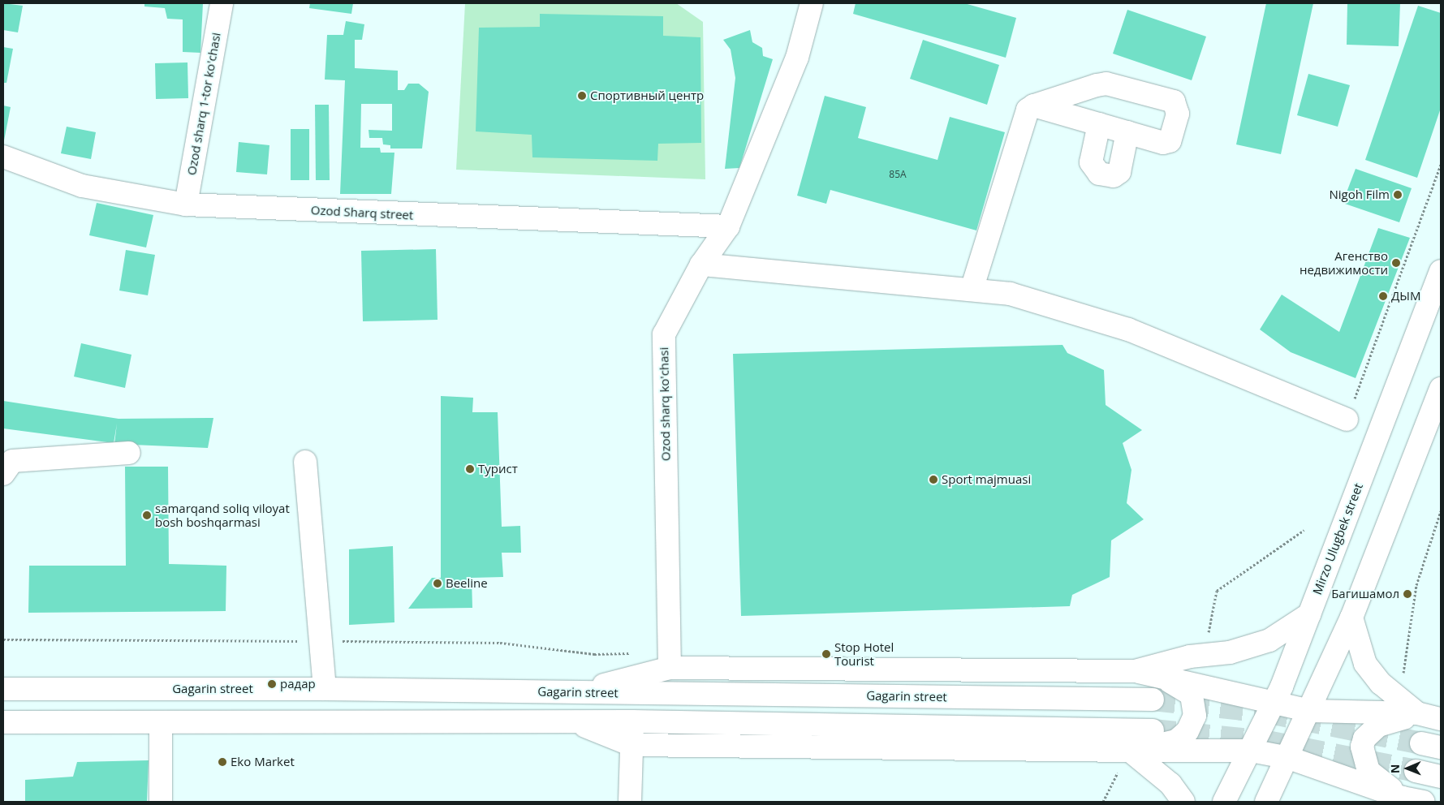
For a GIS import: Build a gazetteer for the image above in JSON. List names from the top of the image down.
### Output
{
  "streets": {
    "main road": [
      "Ozod sharq 1-tor ko'chasi",
      "Ozod Sharq street",
      "Ozod sharq ko'chasi",
      "Mirzo Ulugbek street",
      "Gagarin street"
    ]
  },
  "crossings": [
    ["Ozod sharq 1-tor ko'chasi", "Ozod Sharq street"],
    ["Ozod Sharq street", "Ozod sharq ko'chasi"]
  ],
  "places": [
    "Спортивный центр",
    "Nigoh Film",
    "Агенство недвижимости",
    "ДЫМ",
    "Турист",
    "Sport majmuasi",
    "samarqand soliq viloyat bosh boshqarmasi",
    "Beeline",
    "Багишамол",
    "Stop Hotel Tourist",
    "радар",
    "Eko Market"
  ],
  "house_numbers": ["85A"],
  "north": "left"
}
